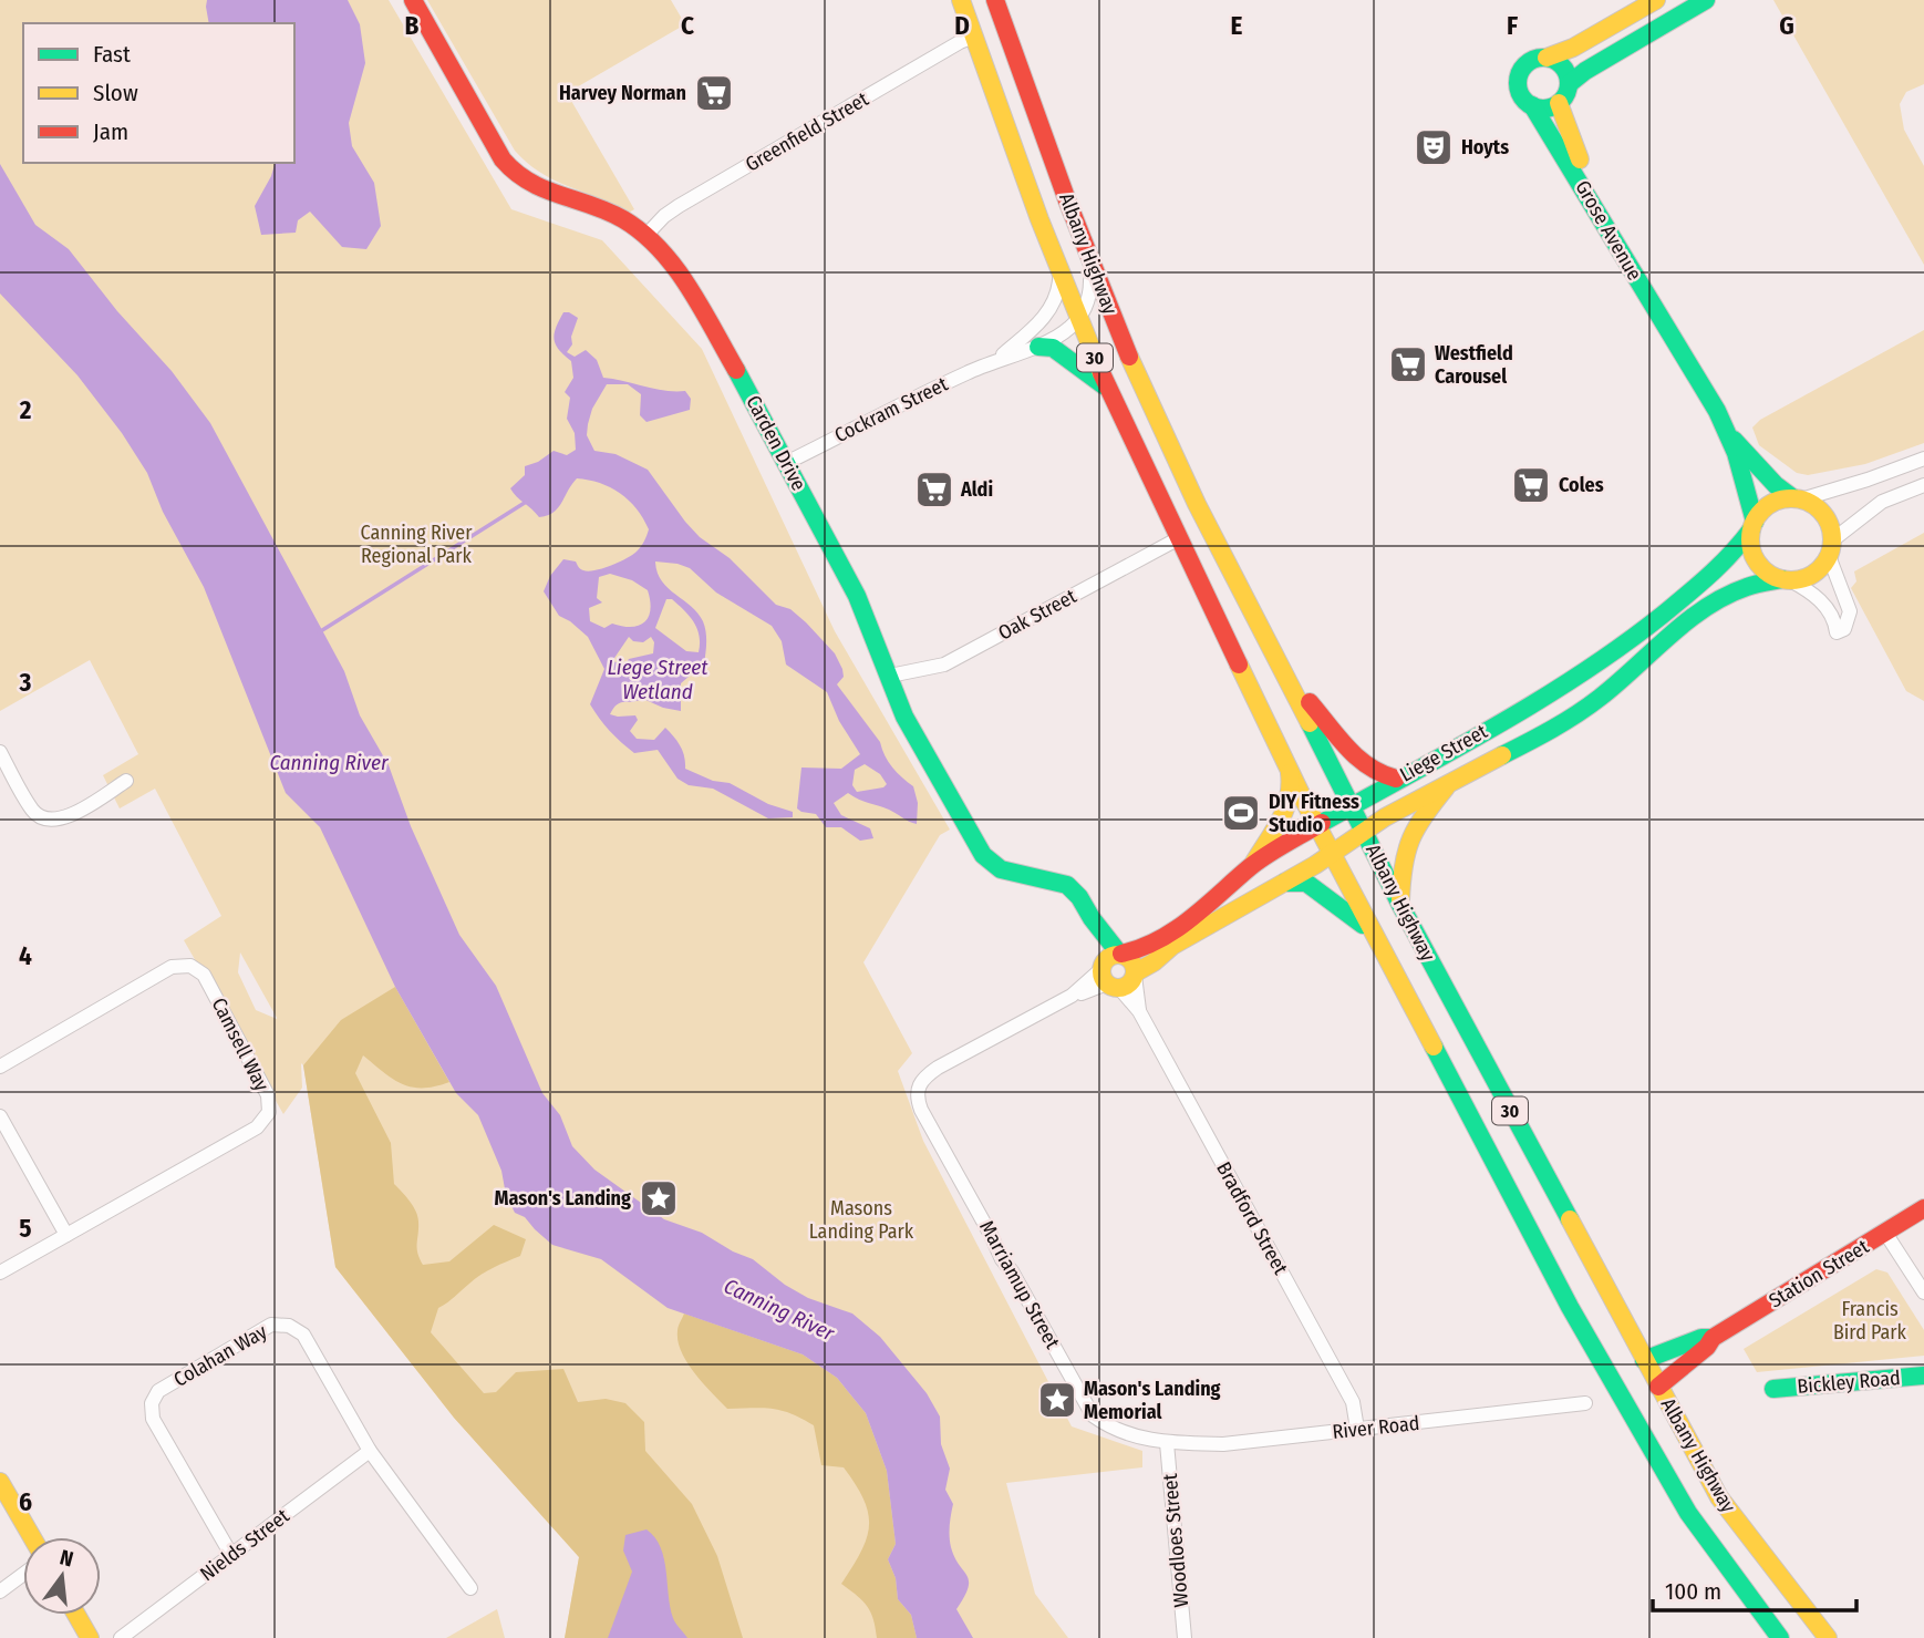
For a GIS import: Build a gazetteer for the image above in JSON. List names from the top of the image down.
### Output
{
  "streets": {
    "main road": [
      "Grose Avenue",
      "Albany Highway",
      "30",
      "Carden Drive",
      "Liege Street",
      "Station Street",
      "Bickley Road"
    ],
    "street": [
      "Greenfield Street",
      "Cockram Street",
      "Oak Street",
      "Camsell Way",
      "Bradford Street",
      "Marriamup Street",
      "Colahan Way",
      "River Road",
      "Woodloes Street",
      "Nields Street"
    ]
  },
  "crossings": [
    ["Greenfield Street", "Albany Highway"],
    ["Greenfield Street", "Carden Drive"],
    ["Grose Avenue", "Liege Street"],
    ["Albany Highway", "Cockram Street"],
    ["Albany Highway", "Oak Street"],
    ["Albany Highway", "Liege Street"],
    ["Albany Highway", "Station Street"],
    ["Cockram Street", "Carden Drive"],
    ["Carden Drive", "Oak Street"],
    ["Carden Drive", "Liege Street"],
    ["Carden Drive", "Bradford Street"],
    ["Liege Street", "Bradford Street"],
    ["Liege Street", "Marriamup Street"],
    ["Bradford Street", "River Road"],
    ["Marriamup Street", "River Road"],
    ["Marriamup Street", "Woodloes Street"],
    ["Colahan Way", "Nields Street"],
    ["River Road", "Woodloes Street"]
  ],
  "water": ["Liege Street Wetland", "Canning River"],
  "parks": ["Canning River Regional Park", "Masons Landing Park", "Francis Bird Park"],
  "places": {
    "supermarket": [
      "Harvey Norman",
      "Westfield Carousel",
      "Coles",
      "Aldi"
    ],
    "theatre": ["Hoyts"],
    "sports": ["DIY Fitness Studio"],
    "place": ["Mason's Landing", "Mason's Landing Memorial"]
  },
  "legend": ["Fast", "Slow", "Jam"],
  "scale_bar": "100 m",
  "north": "top",
  "grid": {
    "columns": [
      "B",
      "C",
      "D",
      "E",
      "F",
      "G"
    ],
    "rows": [
      "2",
      "3",
      "4",
      "5",
      "6"
    ]
  }
}
